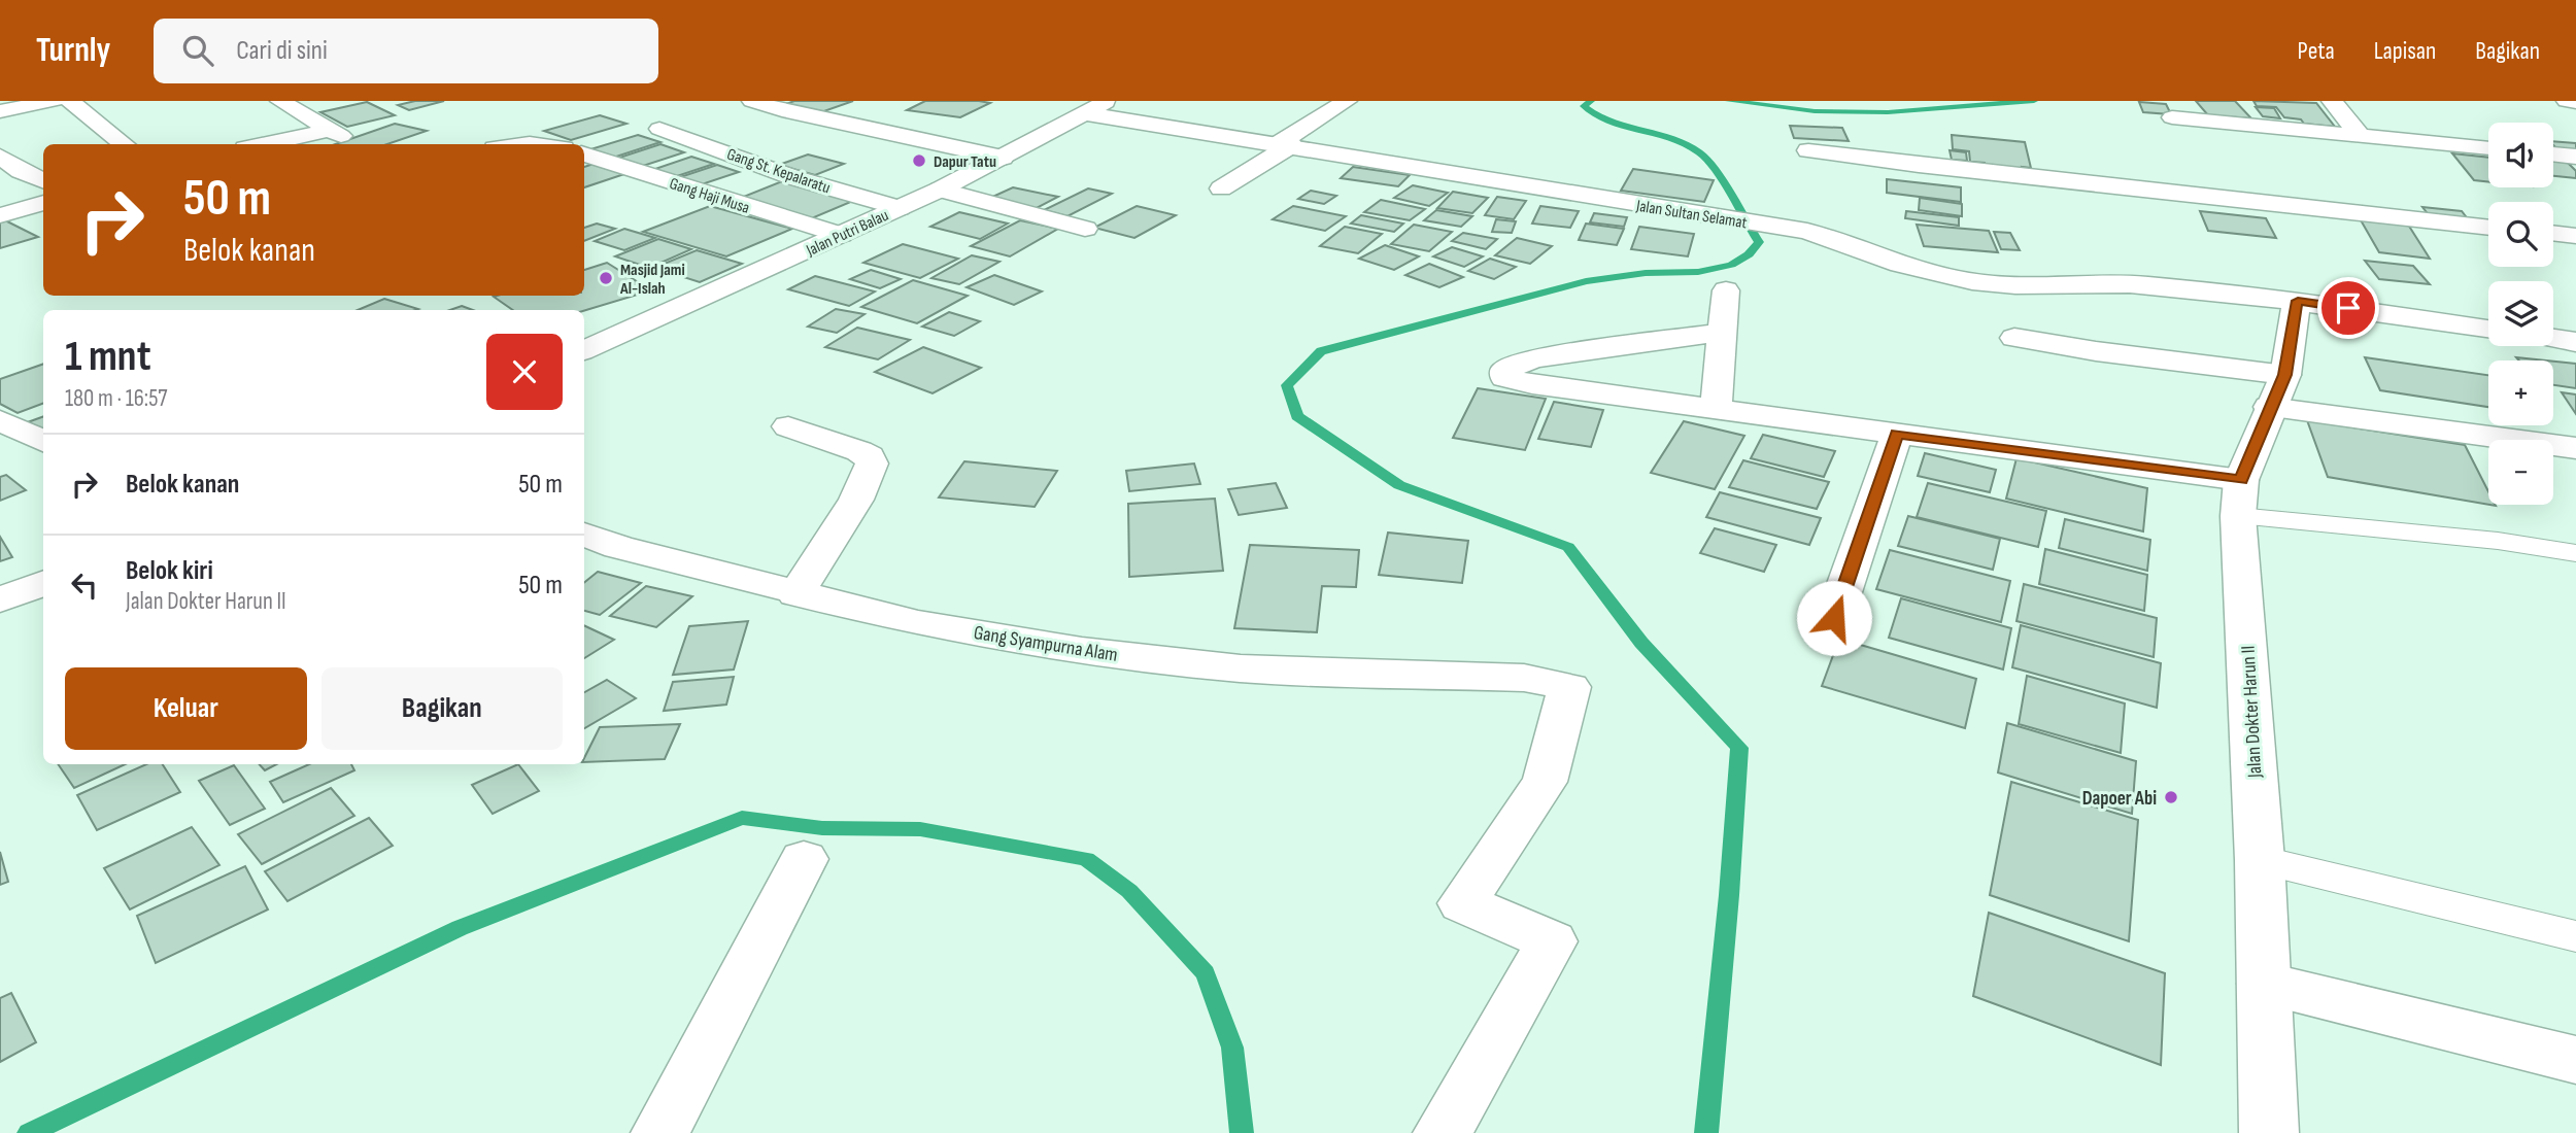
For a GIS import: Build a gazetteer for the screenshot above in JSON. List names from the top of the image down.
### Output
{
  "streets": {
    "street": [
      "Gang St. Kepalaratu",
      "Gang Haji Musa",
      "Jalan Sultan Selamat",
      "Jalan Putri Balau",
      "Gang Syampurna Alam",
      "Jalan Dokter Harun II"
    ]
  },
  "crossings": [
    ["Gang St. Kepalaratu", "Jalan Putri Balau"],
    ["Gang Haji Musa", "Jalan Putri Balau"],
    ["Jalan Sultan Selamat", "Jalan Putri Balau"],
    ["Jalan Sultan Selamat", "Jalan Dokter Harun II"]
  ],
  "places": ["Dapur Tatu", "Masjid Jami Al-Islah", "Dapoer Abi"],
  "page": {
    "header": "Turnly",
    "search": "Cari di sini",
    "nav": ["Peta", "Lapisan", "Bagikan"],
    "map_buttons": ["+", "−"],
    "turn": ["50 m", "Belok kanan"],
    "heading": ["1 mnt", "180 m · 16:57"],
    "list": [
      {
        "name": "Belok kanan",
        "value": "50 m"
      },
      {
        "name": "Belok kiri",
        "note": "Jalan Dokter Harun II",
        "value": "50 m"
      }
    ],
    "buttons": ["Keluar", "Bagikan"]
  }
}
